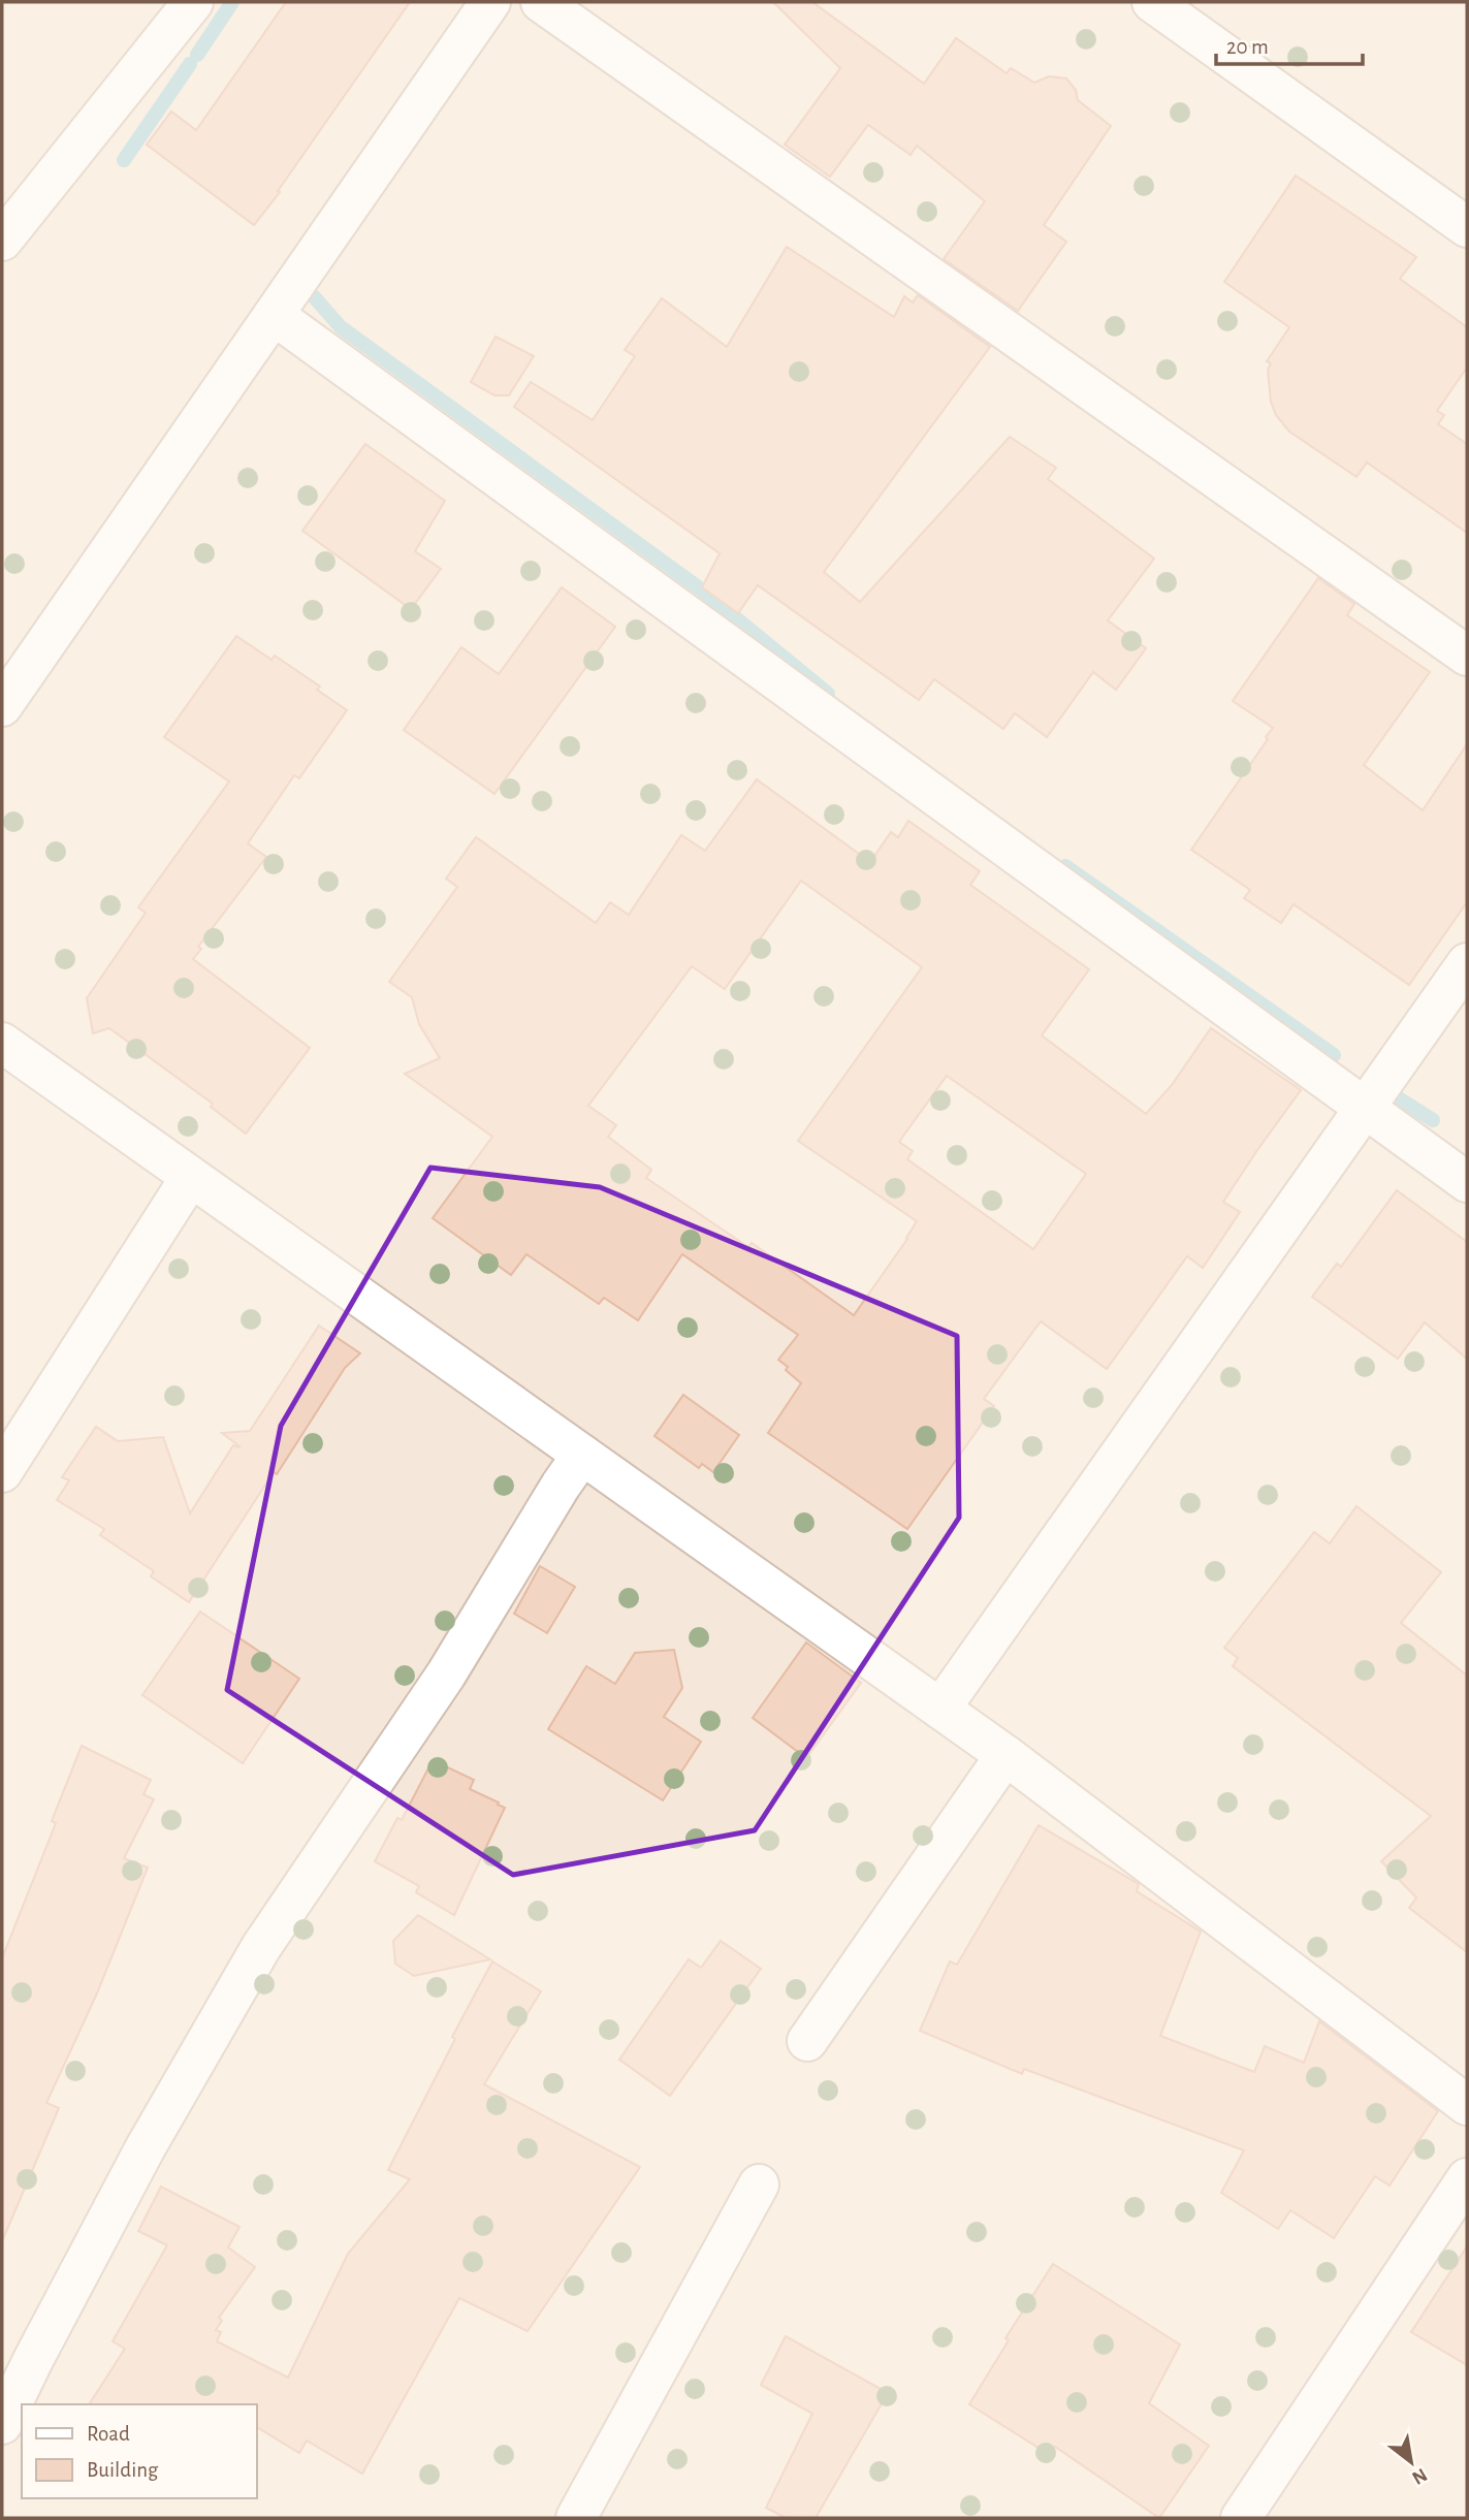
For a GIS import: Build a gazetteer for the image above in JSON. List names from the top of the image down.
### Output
{
  "legend": ["Road", "Building"],
  "scale_bar": "20 m",
  "north": "bottom right"
}
